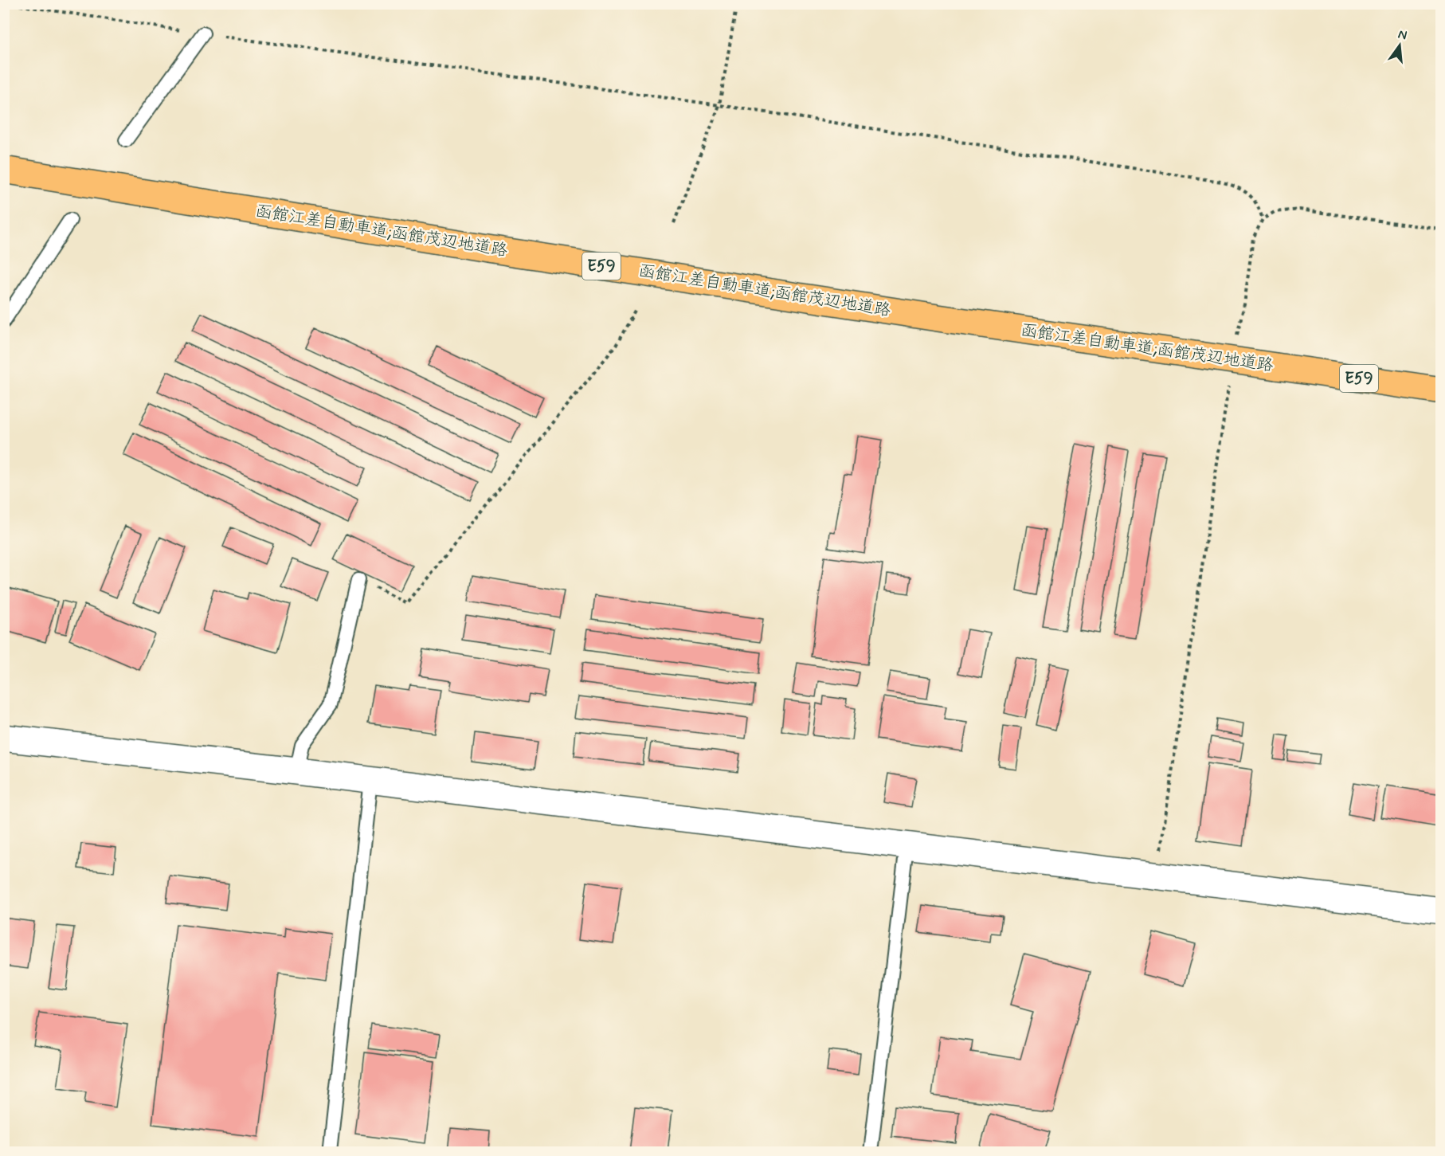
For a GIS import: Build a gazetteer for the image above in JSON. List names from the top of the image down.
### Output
{
  "streets": {
    "highway": ["函館江差自動車道;函館茂辺地道路", "E59"]
  },
  "north": "top"
}
